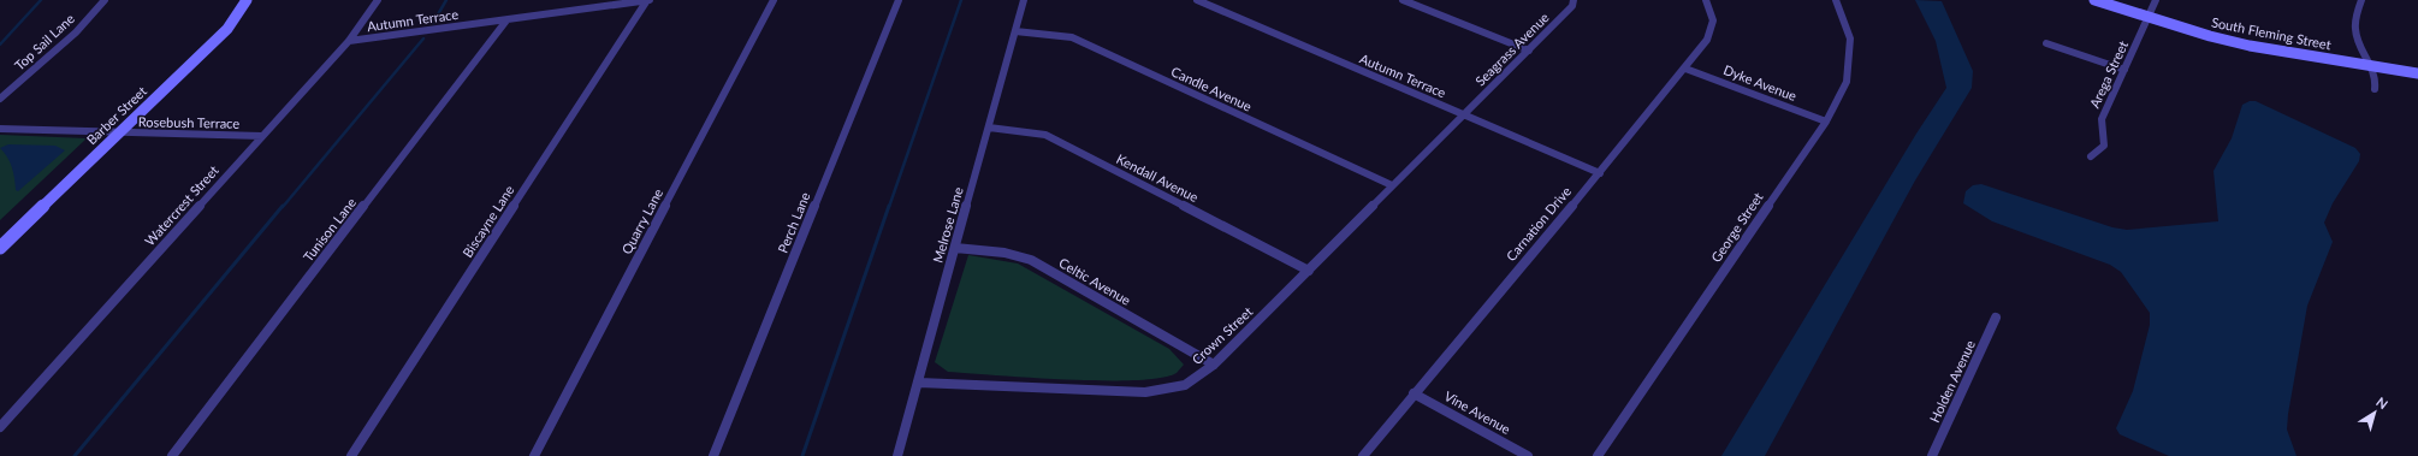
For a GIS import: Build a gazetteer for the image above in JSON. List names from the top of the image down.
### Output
{
  "streets": {
    "street": [
      "Autumn Terrace",
      "South Fleming Street",
      "Top Sail Lane",
      "Seagrass Avenue",
      "Arega Street",
      "Dyke Avenue",
      "Candle Avenue",
      "Barber Street",
      "Rosebush Terrace",
      "Kendall Avenue",
      "Watercrest Street",
      "Biscayne Lane",
      "Quarry Lane",
      "Perch Lane",
      "Carnation Drive",
      "Melrose Lane",
      "George Street",
      "Tunison Lane",
      "Celtic Avenue",
      "Crown Street",
      "Holden Avenue",
      "Vine Avenue"
    ]
  },
  "crossings": [
    ["Autumn Terrace", "Seagrass Avenue"],
    ["Autumn Terrace", "Watercrest Street"],
    ["Autumn Terrace", "Biscayne Lane"],
    ["Autumn Terrace", "Carnation Drive"],
    ["Autumn Terrace", "Tunison Lane"],
    ["Autumn Terrace", "Crown Street"],
    ["South Fleming Street", "Arega Street"],
    ["Seagrass Avenue", "Crown Street"],
    ["Dyke Avenue", "Carnation Drive"],
    ["Dyke Avenue", "George Street"],
    ["Candle Avenue", "Melrose Lane"],
    ["Candle Avenue", "Crown Street"],
    ["Barber Street", "Rosebush Terrace"],
    ["Rosebush Terrace", "Watercrest Street"],
    ["Kendall Avenue", "Melrose Lane"],
    ["Kendall Avenue", "Crown Street"],
    ["Carnation Drive", "Vine Avenue"],
    ["Melrose Lane", "Celtic Avenue"],
    ["Melrose Lane", "Crown Street"],
    ["Celtic Avenue", "Crown Street"]
  ],
  "north": "top right"
}
